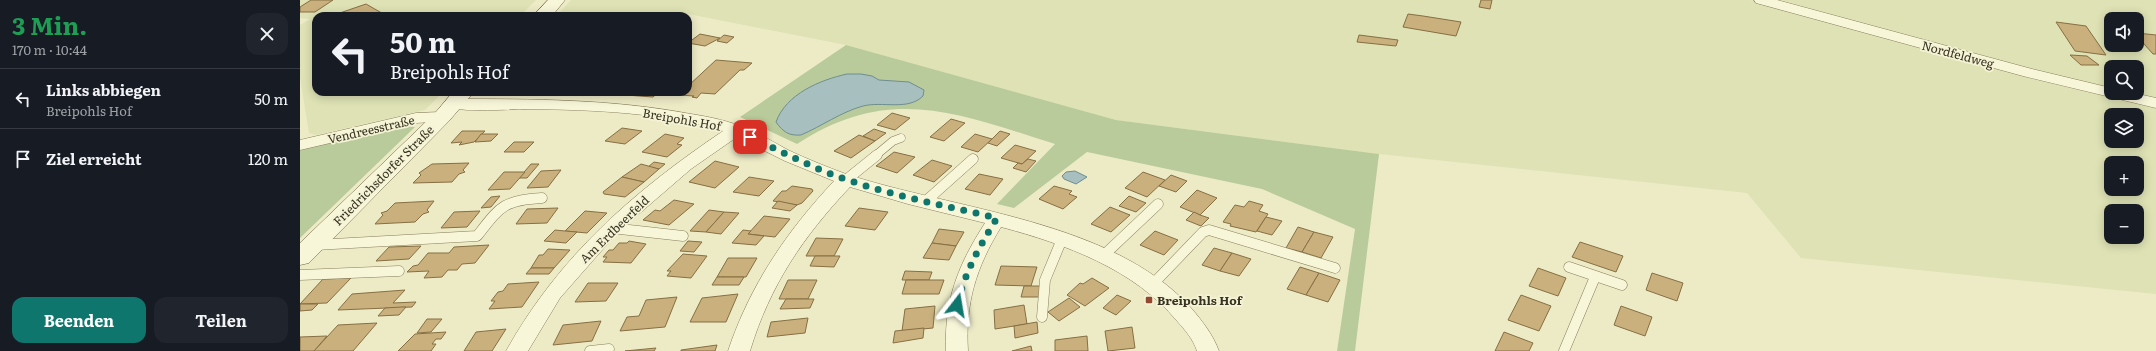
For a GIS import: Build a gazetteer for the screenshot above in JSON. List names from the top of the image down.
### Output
{
  "streets": {
    "main road": ["Friedrichsdorfer Straße"],
    "street": [
      "Nordfeldweg",
      "Breipohls Hof",
      "Vendreesstraße",
      "Am Erdbeerfeld"
    ]
  },
  "crossings": [
    ["Breipohls Hof", "Vendreesstraße"],
    ["Breipohls Hof", "Friedrichsdorfer Straße"],
    ["Breipohls Hof", "Am Erdbeerfeld"],
    ["Vendreesstraße", "Friedrichsdorfer Straße"]
  ],
  "places": {
    "transit": ["Breipohls Hof"]
  },
  "page": {
    "heading": ["3 Min.", "170 m · 10:44"],
    "map_buttons": ["+", "−"],
    "turn": ["50 m", "Breipohls Hof"],
    "list": [
      {
        "name": "Links abbiegen",
        "note": "Breipohls Hof",
        "value": "50 m"
      },
      {
        "name": "Ziel erreicht",
        "value": "120 m"
      }
    ],
    "buttons": ["Beenden", "Teilen"]
  }
}
